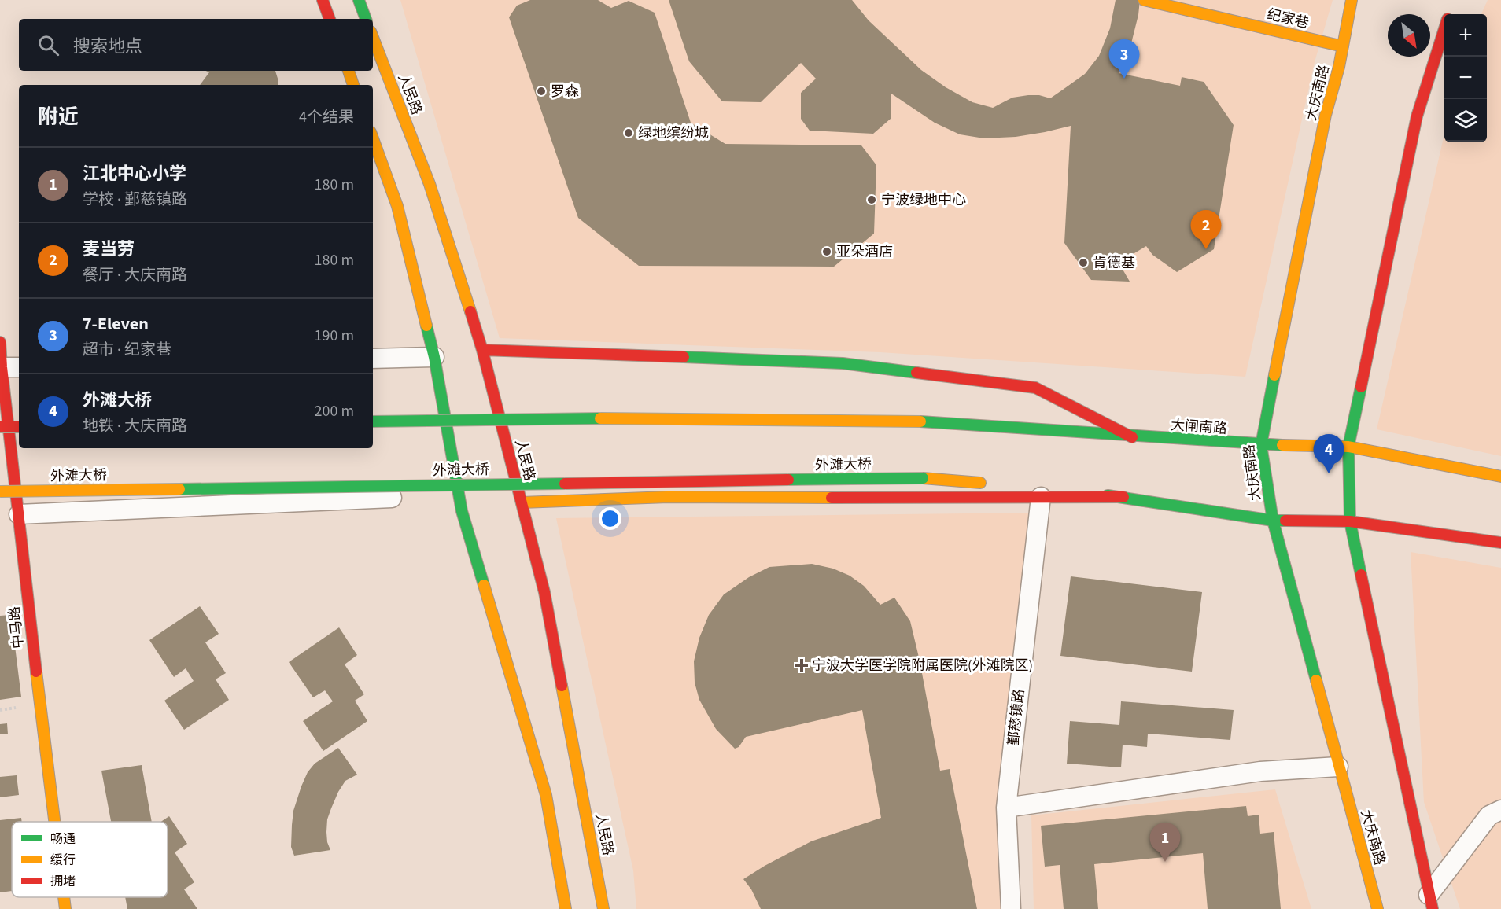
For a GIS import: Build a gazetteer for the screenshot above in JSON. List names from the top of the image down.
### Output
{
  "streets": {
    "main road": [
      "纪家巷",
      "大庆南路",
      "人民路",
      "大闸南路",
      "外滩大桥",
      "中马路"
    ],
    "street": ["鄞慈镇路"]
  },
  "crossings": [
    ["纪家巷", "大庆南路"],
    ["大庆南路", "大闸南路"]
  ],
  "places": {
    "other": [
      "罗森",
      "绿地缤纷城",
      "宁波绿地中心",
      "亚朵酒店",
      "肯德基"
    ],
    "health": ["宁波大学医学院附属医院(外滩院区)"]
  },
  "legend": ["畅通", "缓行", "拥堵"],
  "north": "bottom right",
  "page": {
    "map_buttons": ["+", "−"],
    "search": "搜索地点",
    "pins": [
      "3",
      "2",
      "4",
      "1"
    ],
    "heading": ["附近", "4个结果"],
    "list": [
      {
        "mark": "1",
        "name": "江北中心小学",
        "note": "学校 · 鄞慈镇路",
        "value": "180 m"
      },
      {
        "mark": "2",
        "name": "麦当劳",
        "note": "餐厅 · 大庆南路",
        "value": "180 m"
      },
      {
        "mark": "3",
        "name": "7-Eleven",
        "note": "超市 · 纪家巷",
        "value": "190 m"
      },
      {
        "mark": "4",
        "name": "外滩大桥",
        "note": "地铁 · 大庆南路",
        "value": "200 m"
      }
    ]
  }
}
